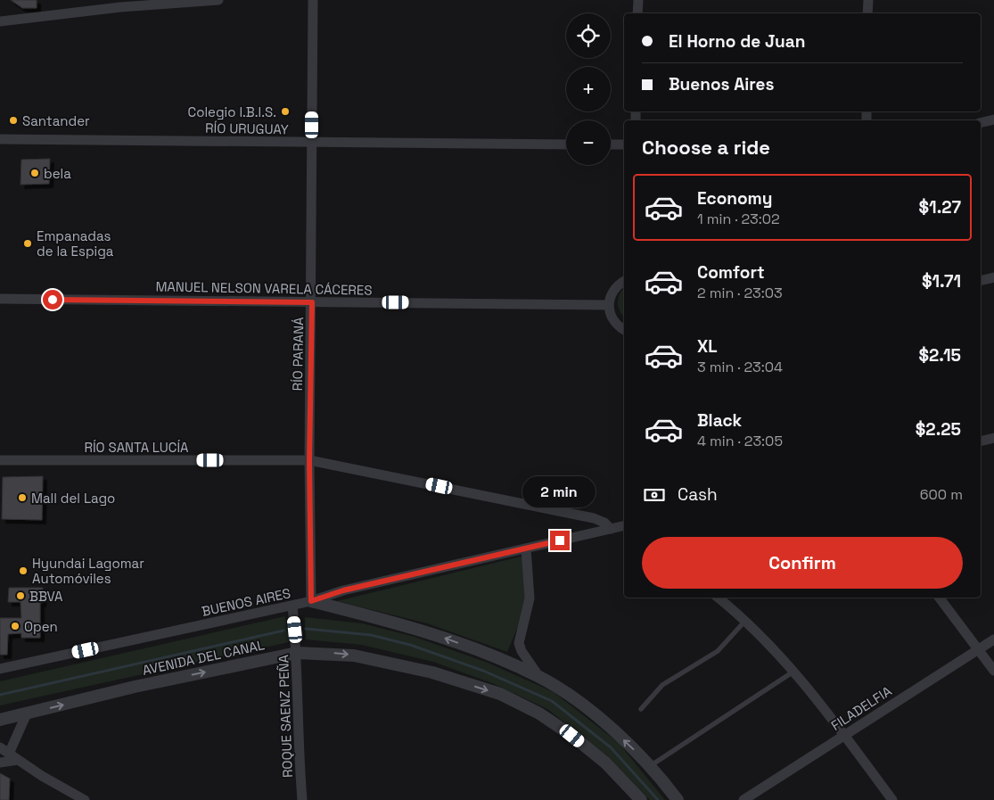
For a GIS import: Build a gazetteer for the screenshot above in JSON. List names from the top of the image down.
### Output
{
  "streets": {
    "street": [
      "RÍO URUGUAY",
      "MANUEL NELSON VARELA CÁCERES",
      "RÍO PARANÁ",
      "RÍO SANTA LUCÍA",
      "BUENOS AIRES",
      "AVENIDA DEL CANAL",
      "FILADELFIA",
      "ROQUE SAENZ PEÑA"
    ]
  },
  "crossings": [
    ["RÍO URUGUAY", "RÍO PARANÁ"],
    ["MANUEL NELSON VARELA CÁCERES", "RÍO PARANÁ"],
    ["RÍO PARANÁ", "RÍO SANTA LUCÍA"],
    ["RÍO PARANÁ", "BUENOS AIRES"],
    ["RÍO SANTA LUCÍA", "BUENOS AIRES"],
    ["BUENOS AIRES", "ROQUE SAENZ PEÑA"],
    ["AVENIDA DEL CANAL", "ROQUE SAENZ PEÑA"]
  ],
  "places": [
    "Colegio I.B.I.S.",
    "Santander",
    "bela",
    "Empanadas de la Espiga",
    "Mall del Lago",
    "Hyundai Lagomar Automóviles",
    "BBVA",
    "Open"
  ],
  "page": {
    "map_buttons": ["+", "−"],
    "banner": ["El Horno de Juan", "Buenos Aires"],
    "heading": "Choose a ride",
    "list": [
      {
        "name": "Economy",
        "note": "1 min · 23:02",
        "value": "$1.27"
      },
      {
        "name": "Comfort",
        "note": "2 min · 23:03",
        "value": "$1.71"
      },
      {
        "name": "XL",
        "note": "3 min · 23:04",
        "value": "$2.15"
      },
      {
        "name": "Black",
        "note": "4 min · 23:05",
        "value": "$2.25"
      }
    ],
    "pay": ["Cash", "600 m"],
    "bubble": "2 min",
    "buttons": "Confirm"
  }
}
